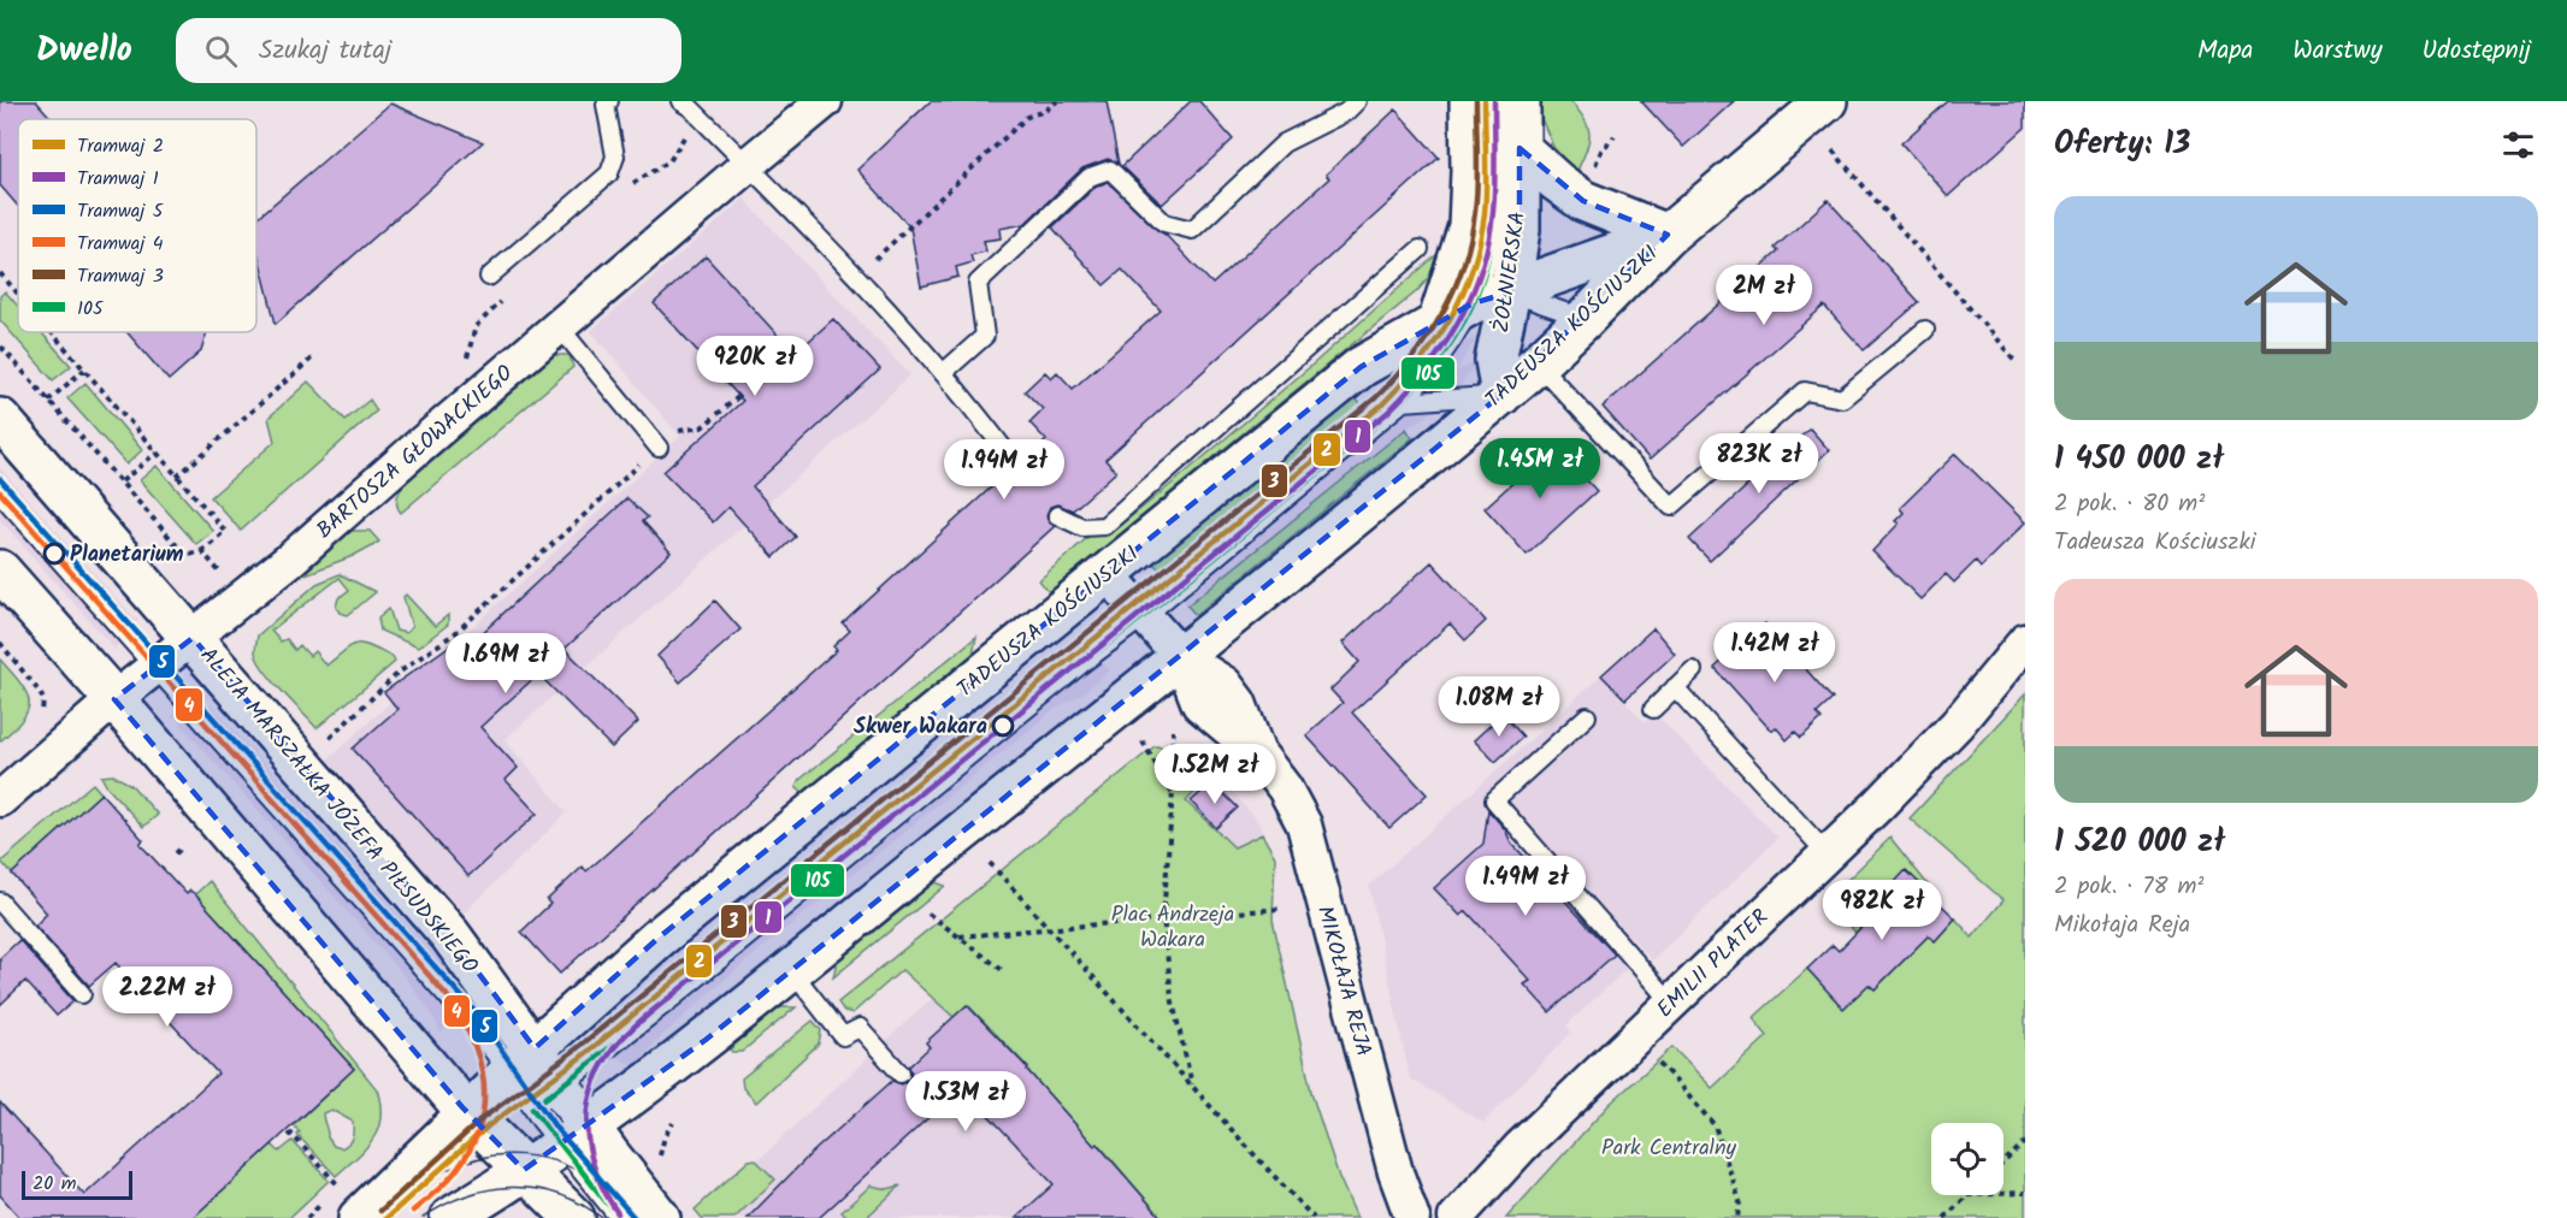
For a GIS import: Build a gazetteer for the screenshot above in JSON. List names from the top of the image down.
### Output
{
  "streets": {
    "street": [
      "ŻOŁNIERSKA",
      "TADEUSZA KOŚCIUSZKI",
      "BARTOSZA GŁOWACKIEGO",
      "ALEJA MARSZAŁKA JÓZEFA PIŁSUDSKIEGO",
      "EMILII PLATER",
      "MIKOŁAJA REJA"
    ]
  },
  "crossings": [
    ["ŻOŁNIERSKA", "TADEUSZA KOŚCIUSZKI"],
    ["TADEUSZA KOŚCIUSZKI", "ALEJA MARSZAŁKA JÓZEFA PIŁSUDSKIEGO"],
    ["TADEUSZA KOŚCIUSZKI", "MIKOŁAJA REJA"],
    ["BARTOSZA GŁOWACKIEGO", "ALEJA MARSZAŁKA JÓZEFA PIŁSUDSKIEGO"]
  ],
  "parks": ["Plac Andrzeja Wakara", "Park Centralny"],
  "places": ["Planetarium", "Skwer Wakara"],
  "lines": [
    "tram line 2",
    "tram line 1",
    "tram line 3",
    "transit line 105",
    "tram line 5",
    "tram line 4"
  ],
  "legend": [
    "Tramwaj 2",
    "Tramwaj 1",
    "Tramwaj 5",
    "Tramwaj 4",
    "Tramwaj 3",
    "105"
  ],
  "scale_bar": "20 m",
  "page": {
    "header": "Dwello",
    "search": "Szukaj tutaj",
    "nav": ["Mapa", "Warstwy", "Udostępnij"],
    "heading": "Oferty: 13",
    "list": [
      {
        "name": "1 450 000 zł",
        "note": "2 pok. · 80 m² · Tadeusza Kościuszki"
      },
      {
        "name": "1 520 000 zł",
        "note": "2 pok. · 78 m² · Mikołaja Reja"
      }
    ],
    "price": [
      "2M zł",
      "920K zł",
      "823K zł",
      "1.45M zł",
      "1.94M zł",
      "1.42M zł",
      "1.69M zł",
      "1.08M zł",
      "1.52M zł",
      "1.49M zł",
      "982K zł",
      "2.22M zł",
      "1.53M zł"
    ],
    "scale": "20 m"
  }
}
